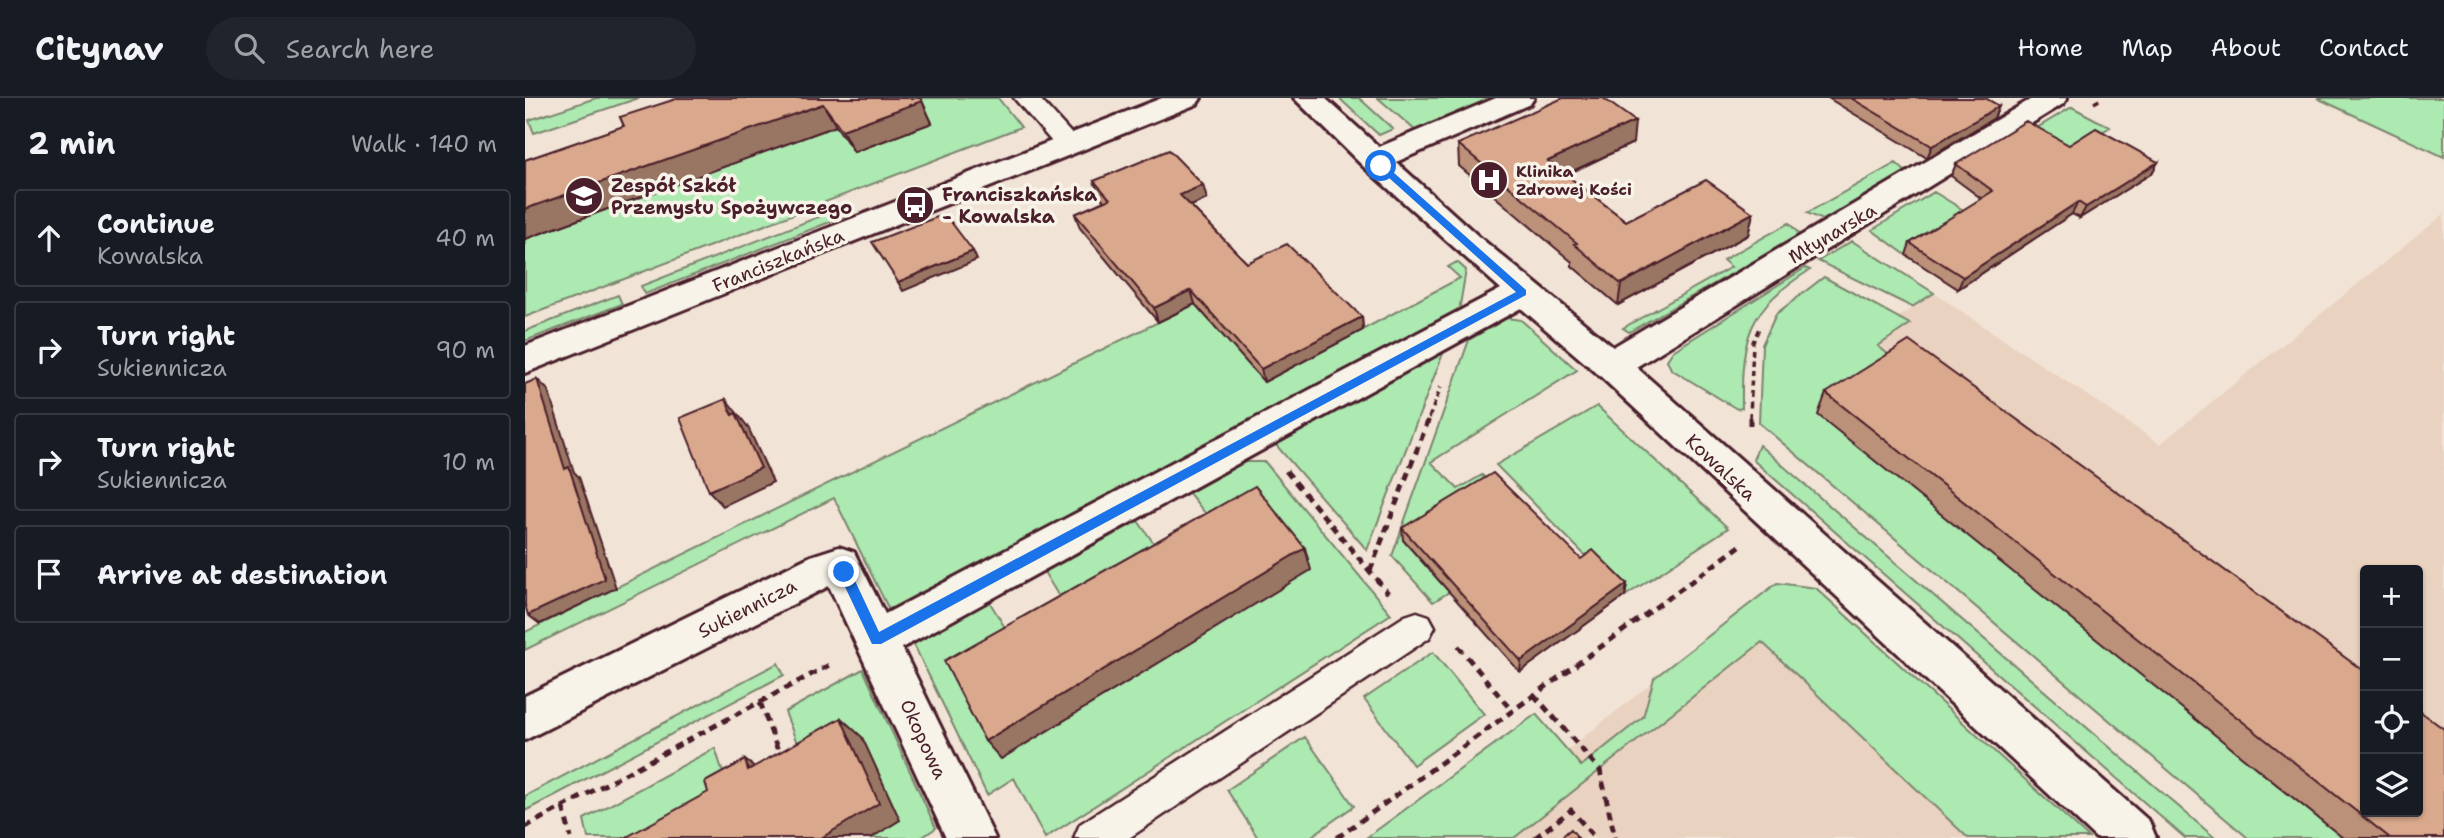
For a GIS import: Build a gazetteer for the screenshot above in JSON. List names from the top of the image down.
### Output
{
  "streets": {
    "street": [
      "Młynarska",
      "Franciszkańska",
      "Kowalska",
      "Sukiennicza",
      "Okopowa"
    ]
  },
  "crossings": [
    ["Młynarska", "Kowalska"],
    ["Sukiennicza", "Okopowa"]
  ],
  "places": {
    "hospital": ["Klinika Zdrowej Kości"],
    "school or university": ["Zespół Szkół Przemysłu Spożywczego"],
    "bus stop": ["Franciszkańska - Kowalska"]
  },
  "page": {
    "header": "Citynav",
    "search": "Search here",
    "nav": [
      "Home",
      "Map",
      "About",
      "Contact"
    ],
    "heading": ["2 min", "Walk · 140 m"],
    "list": [
      ["Continue", "Kowalska", "40 m"],
      ["Turn right", "Sukiennicza", "90 m"],
      ["Turn right", "Sukiennicza", "10 m"],
      "Arrive at destination"
    ],
    "map_buttons": ["+", "−"]
  }
}
